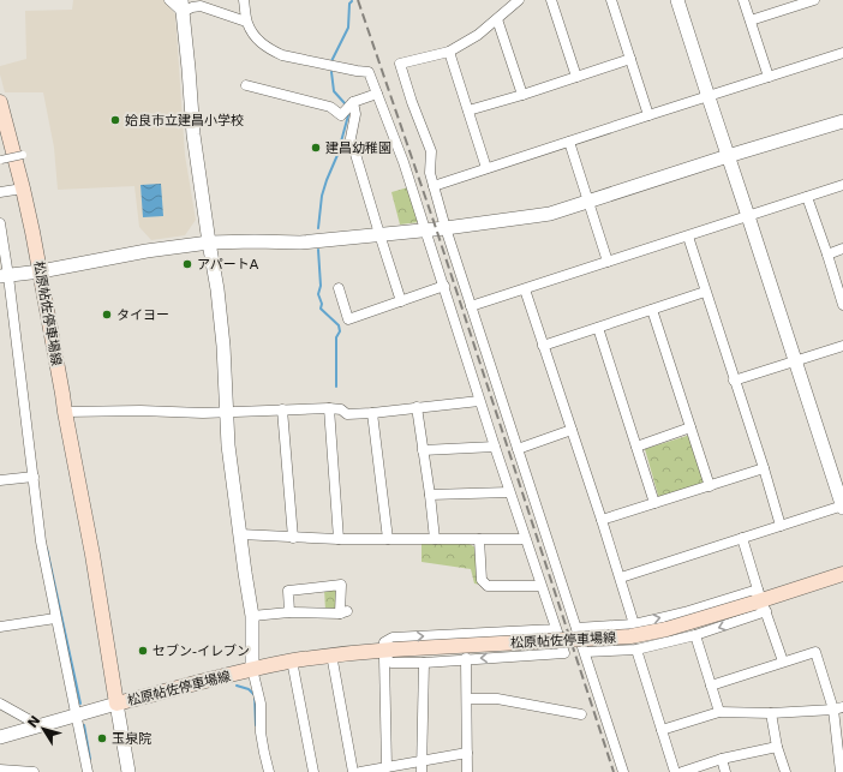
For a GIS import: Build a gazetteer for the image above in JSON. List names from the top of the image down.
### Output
{
  "streets": {
    "main road": ["松原帖佐停車場線"]
  },
  "places": [
    "姶良市立建昌小学校",
    "建昌幼稚園",
    "アパートA",
    "タイヨー",
    "セブン-イレブン",
    "玉泉院"
  ],
  "north": "top left"
}
